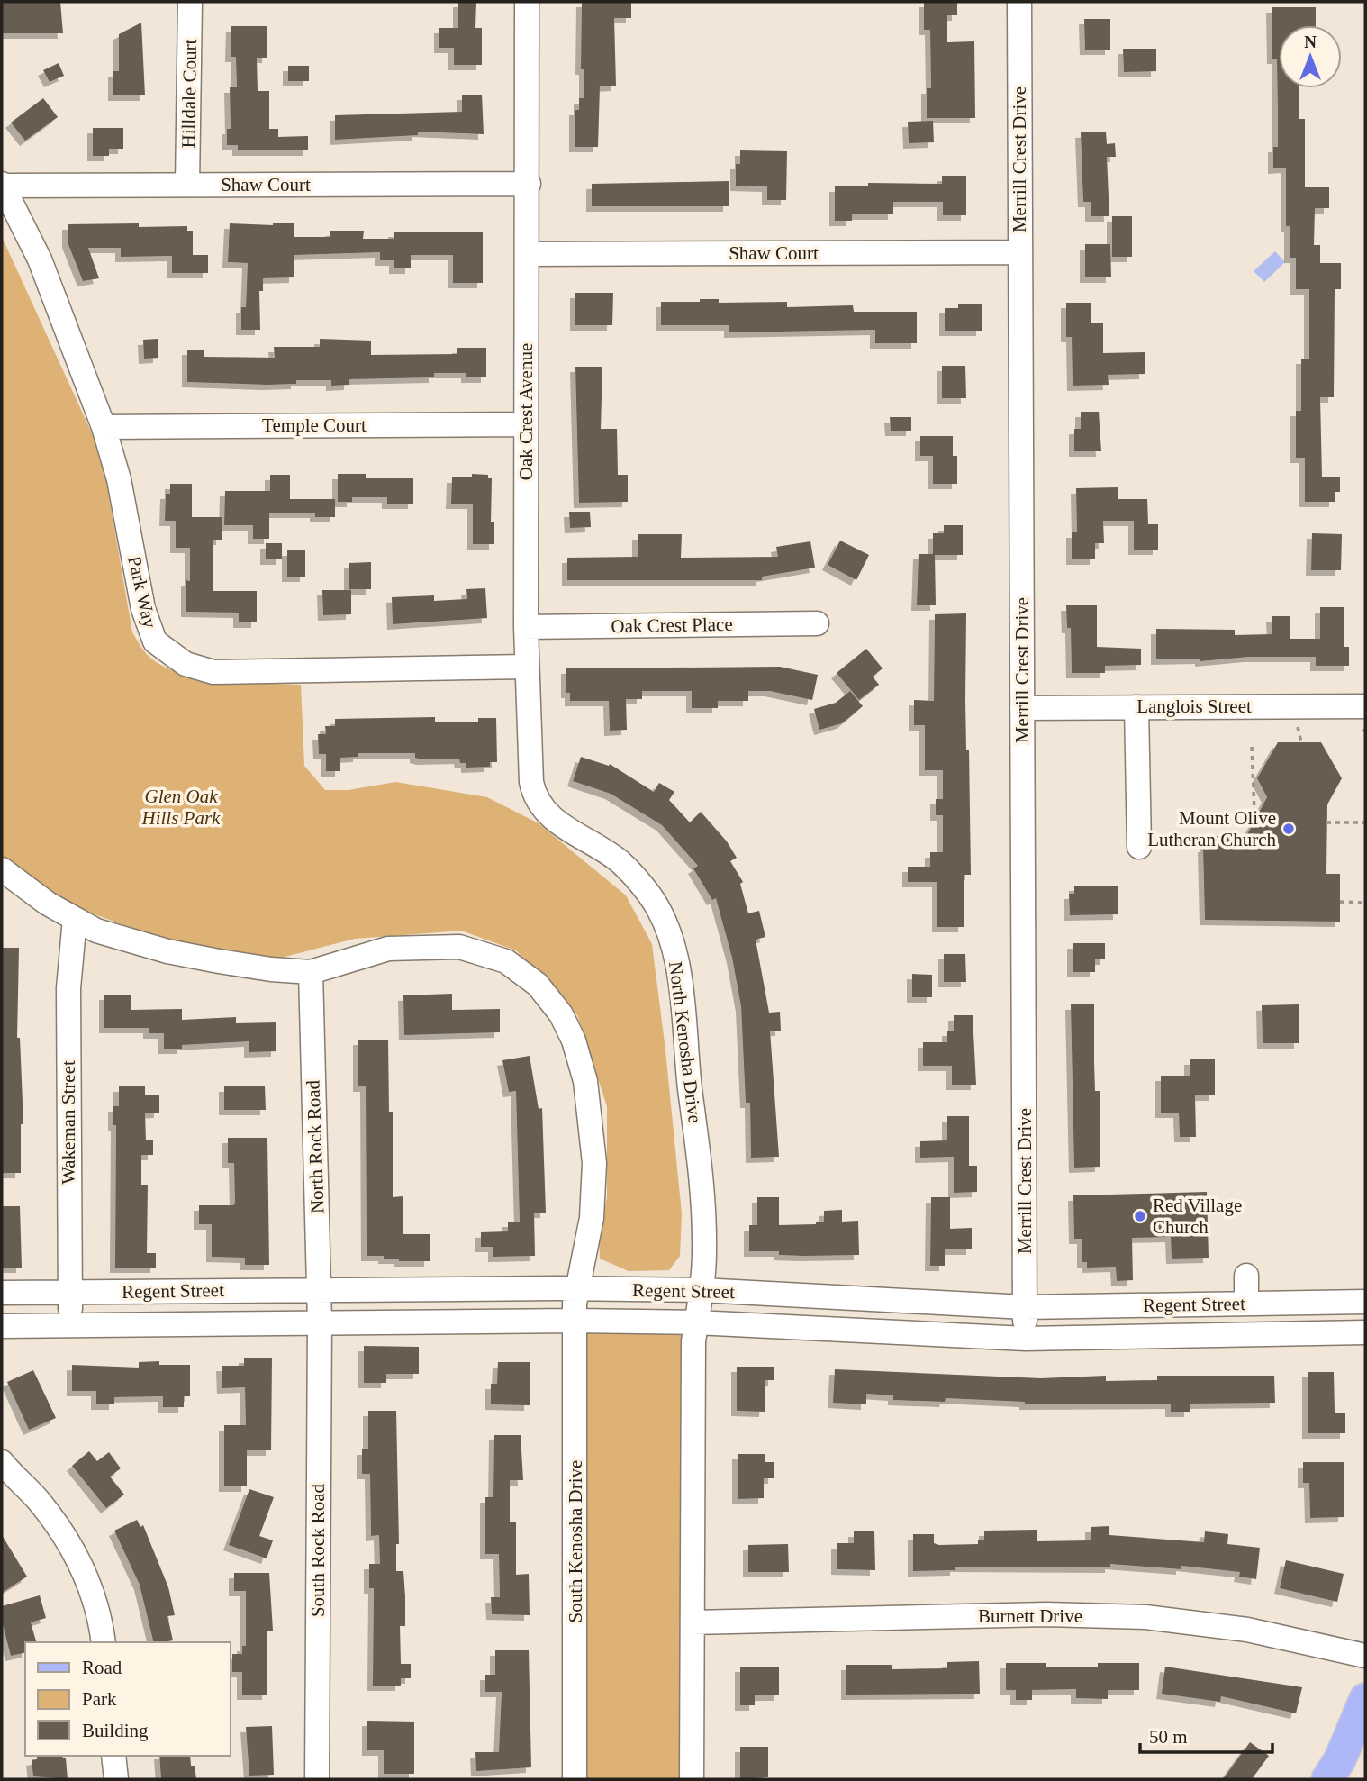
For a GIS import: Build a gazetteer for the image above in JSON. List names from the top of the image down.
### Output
{
  "streets": {
    "street": [
      "Hilldale Court",
      "Merrill Crest Drive",
      "Shaw Court",
      "Oak Crest Avenue",
      "Temple Court",
      "Park Way",
      "Oak Crest Place",
      "Langlois Street",
      "North Kenosha Drive",
      "Wakeman Street",
      "North Rock Road",
      "Regent Street",
      "South Kenosha Drive",
      "South Rock Road",
      "Burnett Drive"
    ]
  },
  "crossings": [
    ["Hilldale Court", "Shaw Court"],
    ["Merrill Crest Drive", "Shaw Court"],
    ["Merrill Crest Drive", "Langlois Street"],
    ["Merrill Crest Drive", "Regent Street"],
    ["Shaw Court", "Oak Crest Avenue"],
    ["Shaw Court", "Park Way"],
    ["Oak Crest Avenue", "Temple Court"],
    ["Oak Crest Avenue", "Park Way"],
    ["Oak Crest Avenue", "Oak Crest Place"],
    ["Oak Crest Avenue", "North Kenosha Drive"],
    ["Temple Court", "Park Way"],
    ["North Kenosha Drive", "Regent Street"],
    ["Wakeman Street", "Regent Street"],
    ["North Rock Road", "Regent Street"],
    ["North Rock Road", "South Rock Road"],
    ["Regent Street", "South Kenosha Drive"],
    ["Regent Street", "South Rock Road"]
  ],
  "parks": ["Glen Oak Hills Park"],
  "places": ["Mount Olive Lutheran Church", "Red Village Church"],
  "legend": ["Road", "Park", "Building"],
  "scale_bar": "50 m",
  "north": "top"
}
